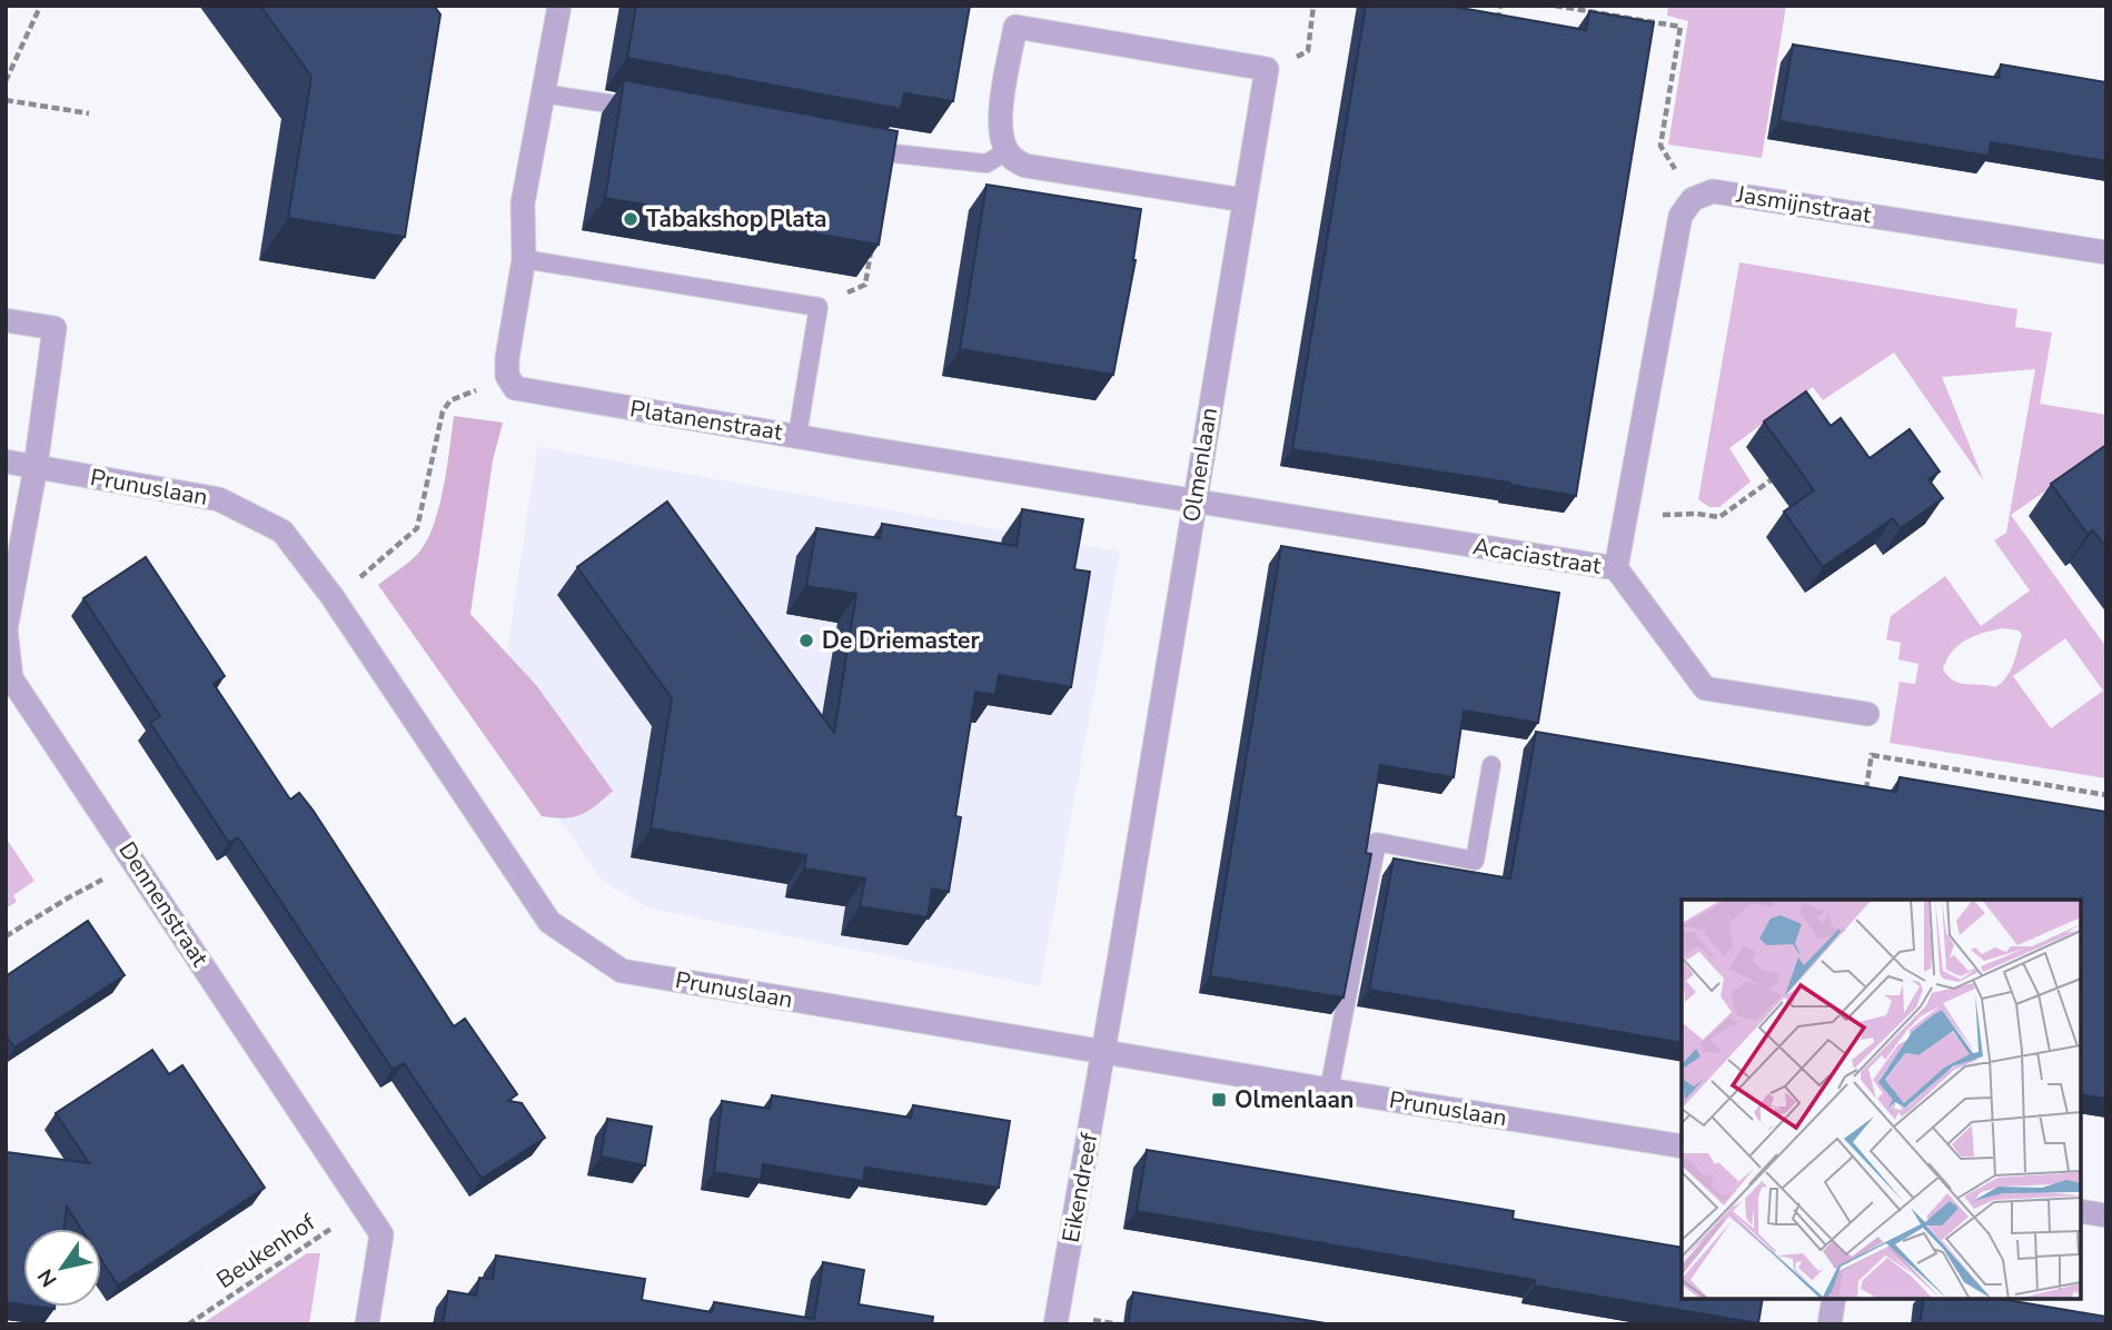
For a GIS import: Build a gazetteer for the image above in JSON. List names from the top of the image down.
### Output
{
  "streets": {
    "street": [
      "Jasmijnstraat",
      "Platanenstraat",
      "Olmenlaan",
      "Prunuslaan",
      "Acaciastraat",
      "Dennenstraat",
      "Eikendreef"
    ],
    "path": ["Beukenhof"]
  },
  "crossings": [
    ["Platanenstraat", "Olmenlaan"],
    ["Platanenstraat", "Acaciastraat"],
    ["Olmenlaan", "Prunuslaan"],
    ["Olmenlaan", "Acaciastraat"],
    ["Olmenlaan", "Eikendreef"],
    ["Prunuslaan", "Dennenstraat"],
    ["Prunuslaan", "Eikendreef"],
    ["Dennenstraat", "Beukenhof"]
  ],
  "places": {
    "other": ["Tabakshop Plata", "De Driemaster"],
    "transit": ["Olmenlaan"]
  },
  "north": "bottom left"
}
